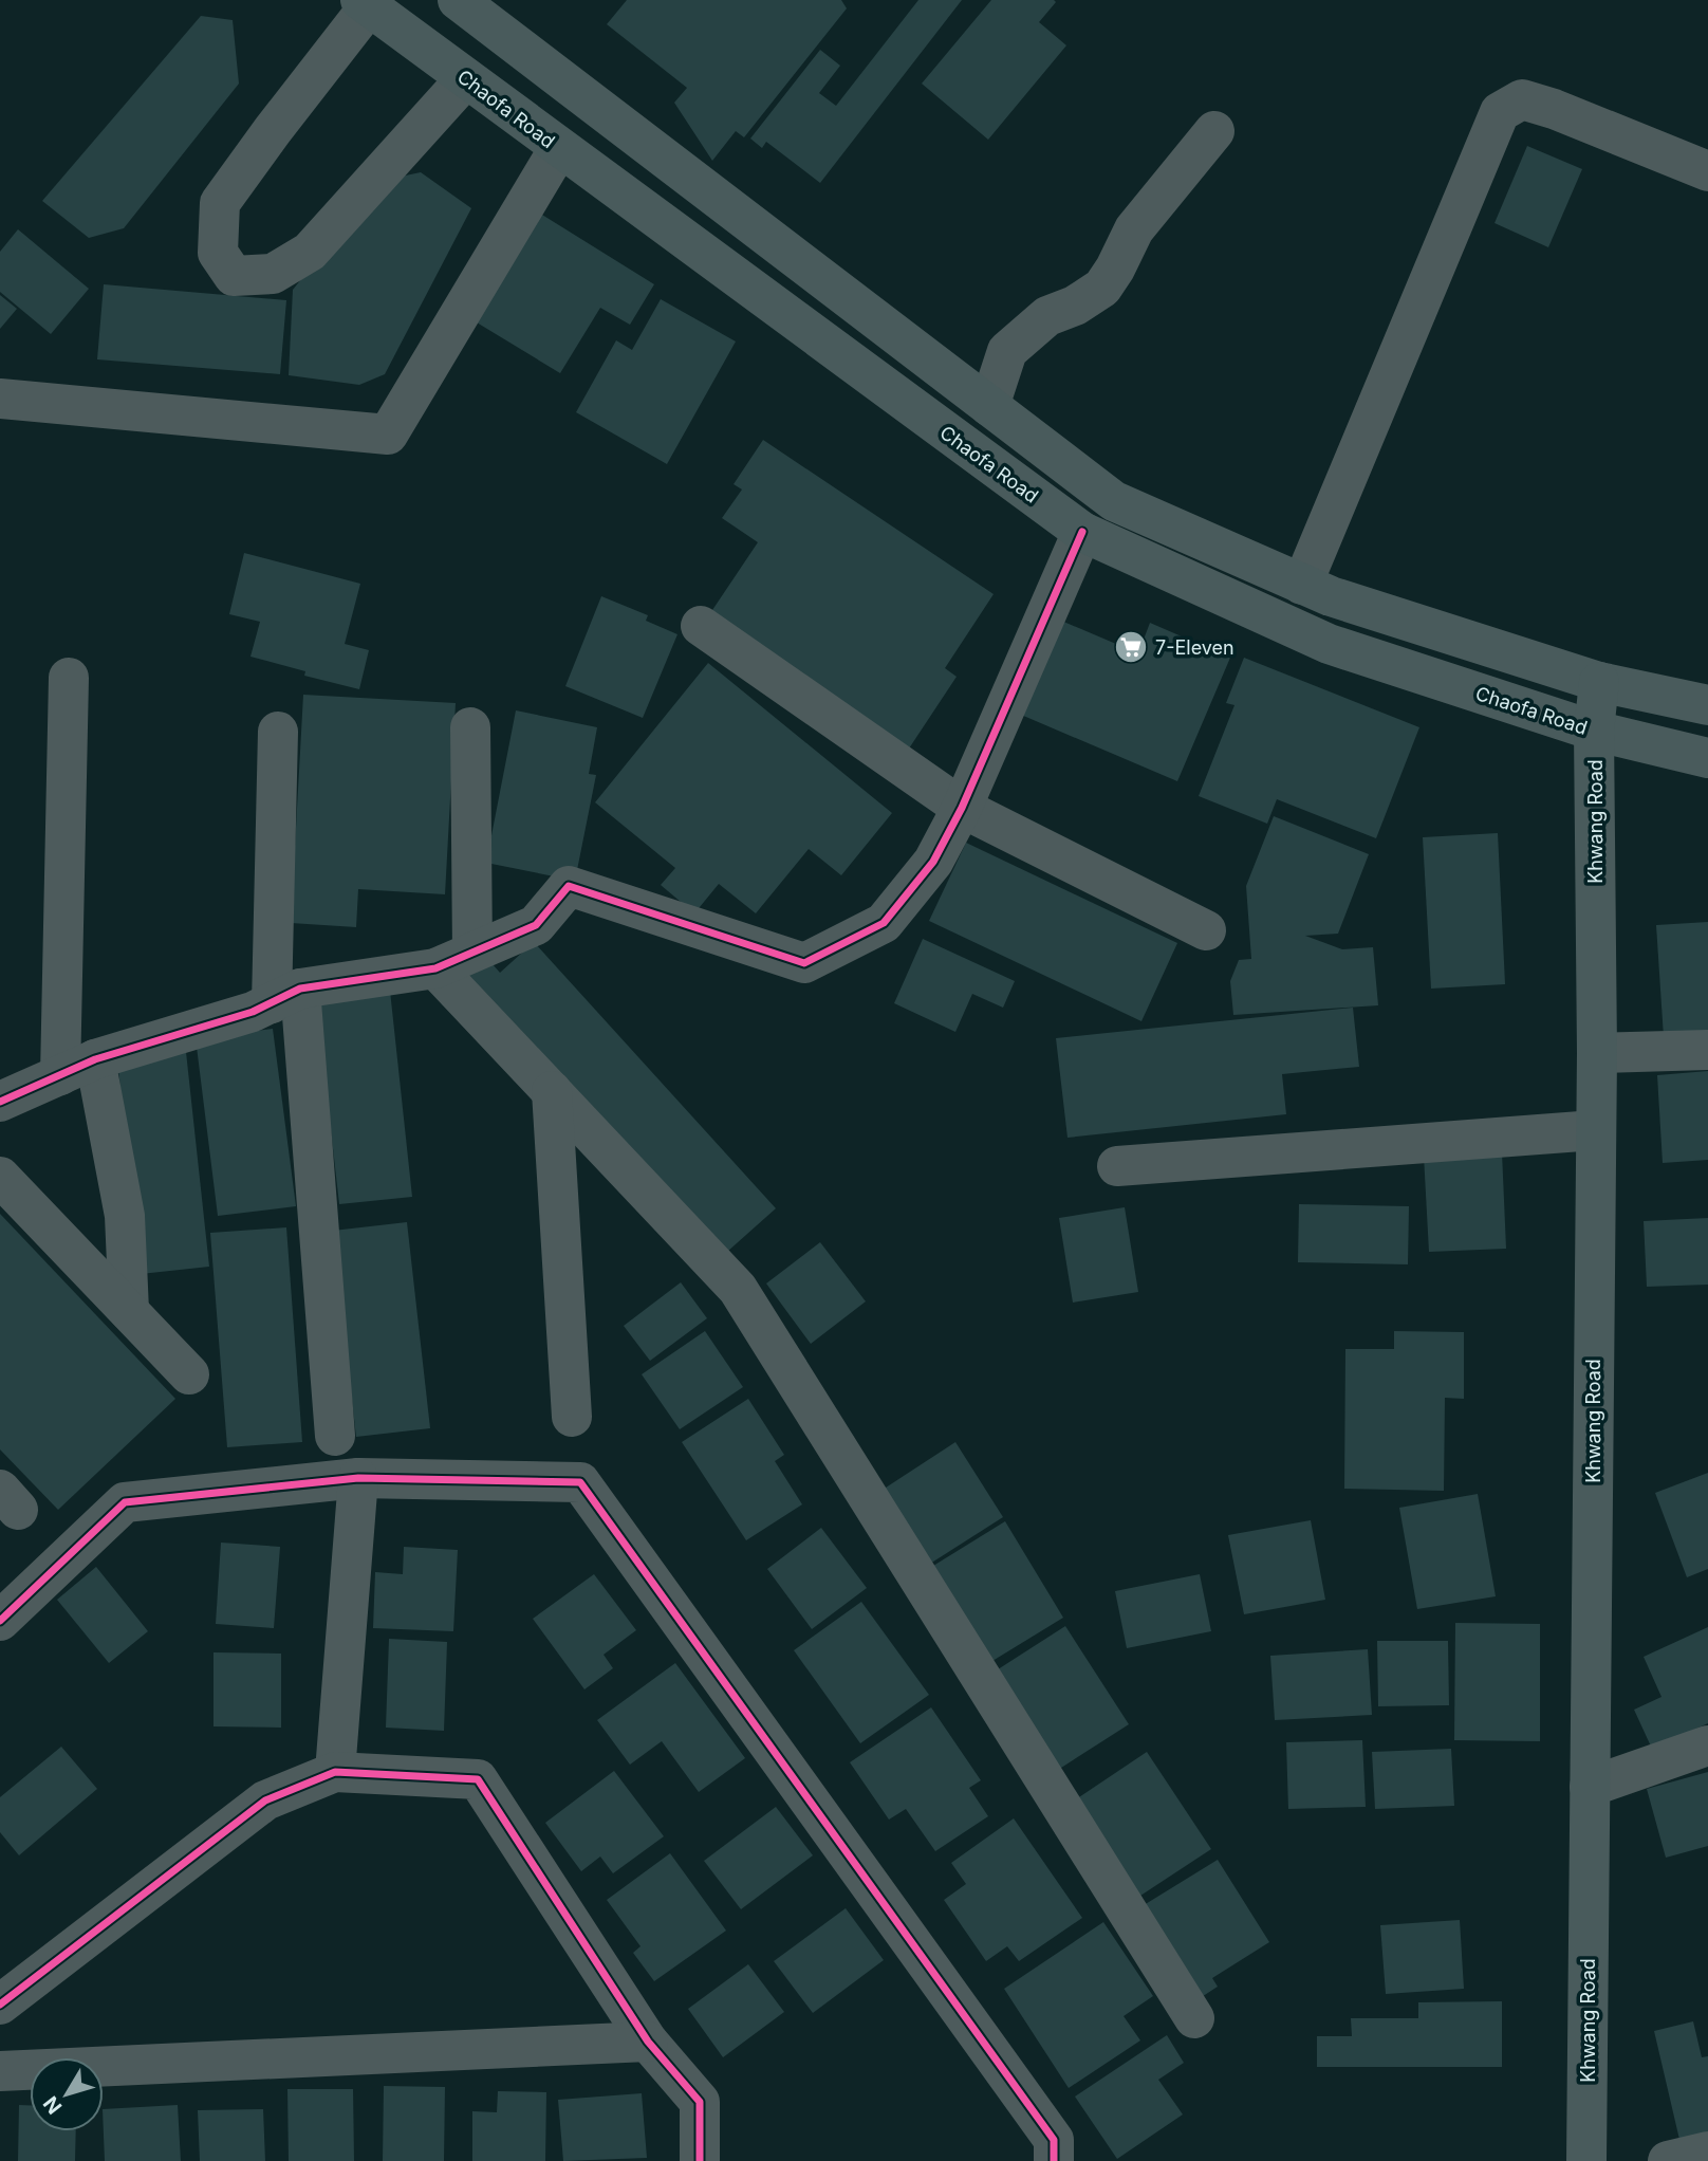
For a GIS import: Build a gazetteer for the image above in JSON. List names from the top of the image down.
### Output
{
  "streets": {
    "main road": ["Chaofa Road", "Khwang Road"]
  },
  "crossings": [
    ["Chaofa Road", "Khwang Road"]
  ],
  "places": {
    "supermarket": ["7-Eleven"]
  },
  "north": "bottom left"
}
